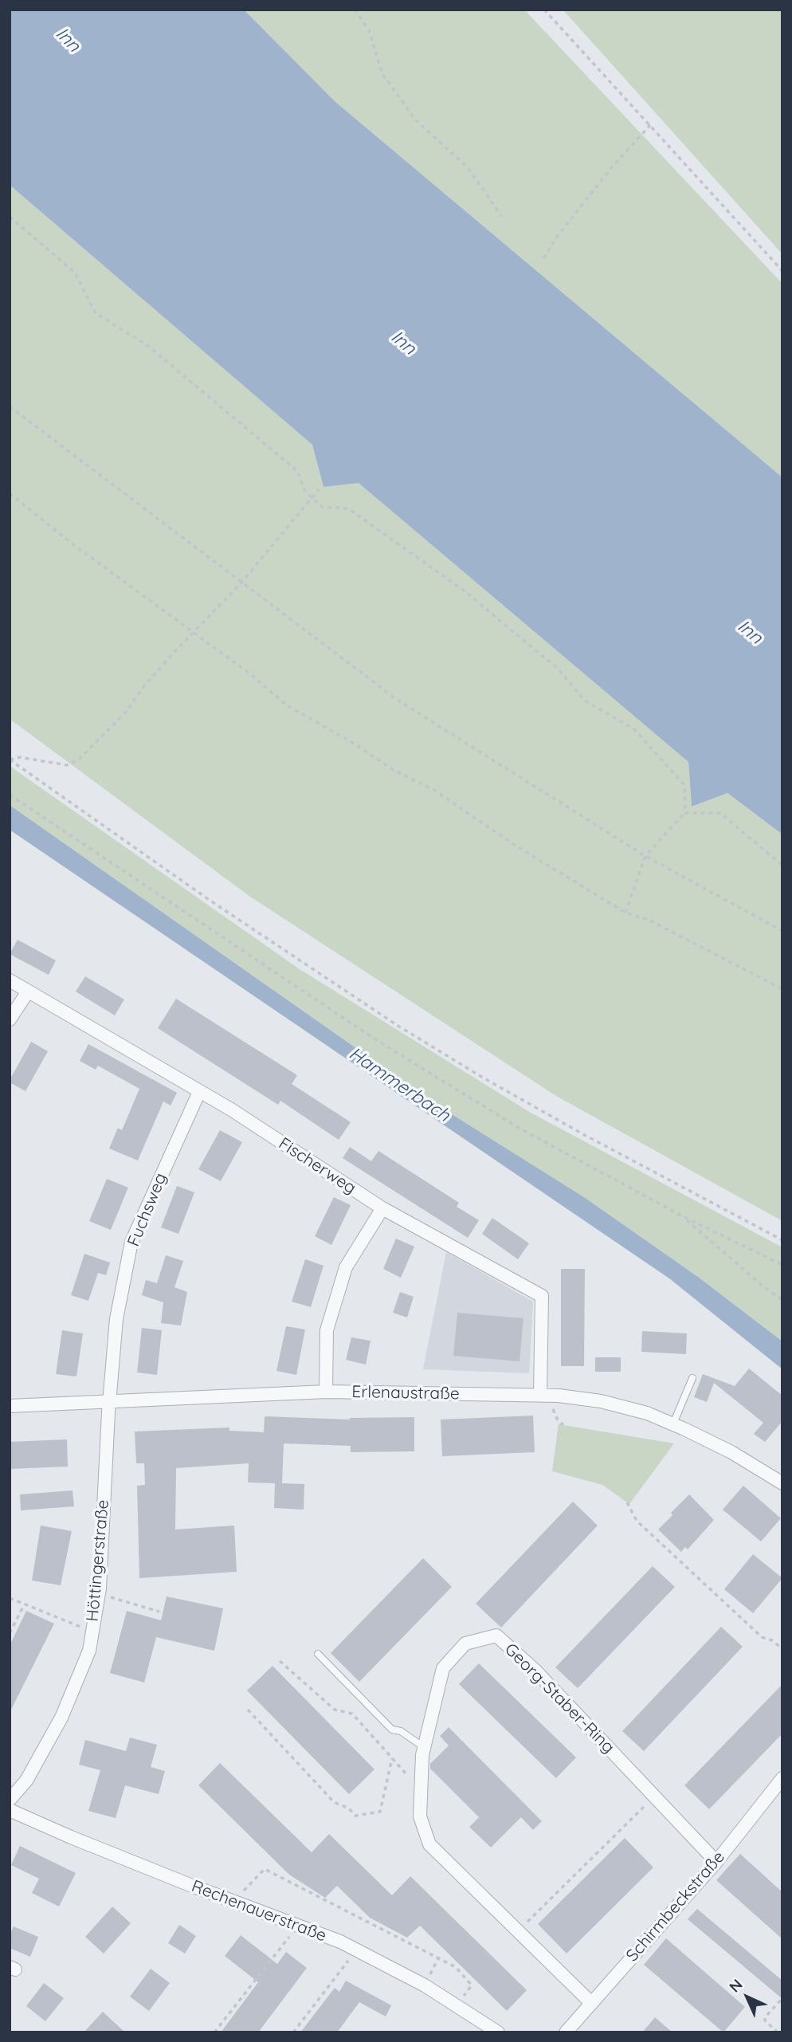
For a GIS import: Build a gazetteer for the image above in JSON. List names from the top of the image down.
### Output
{
  "streets": {
    "street": [
      "Fischerweg",
      "Fuchsweg",
      "Erlenaustraße",
      "Höttingerstraße",
      "Georg-Staber-Ring",
      "Schirmbeckstraße",
      "Rechenauerstraße"
    ]
  },
  "crossings": [
    ["Fischerweg", "Fuchsweg"],
    ["Fischerweg", "Erlenaustraße"],
    ["Fuchsweg", "Erlenaustraße"],
    ["Fuchsweg", "Höttingerstraße"],
    ["Erlenaustraße", "Höttingerstraße"],
    ["Georg-Staber-Ring", "Schirmbeckstraße"]
  ],
  "water": ["Inn", "Hammerbach"],
  "north": "top left"
}
